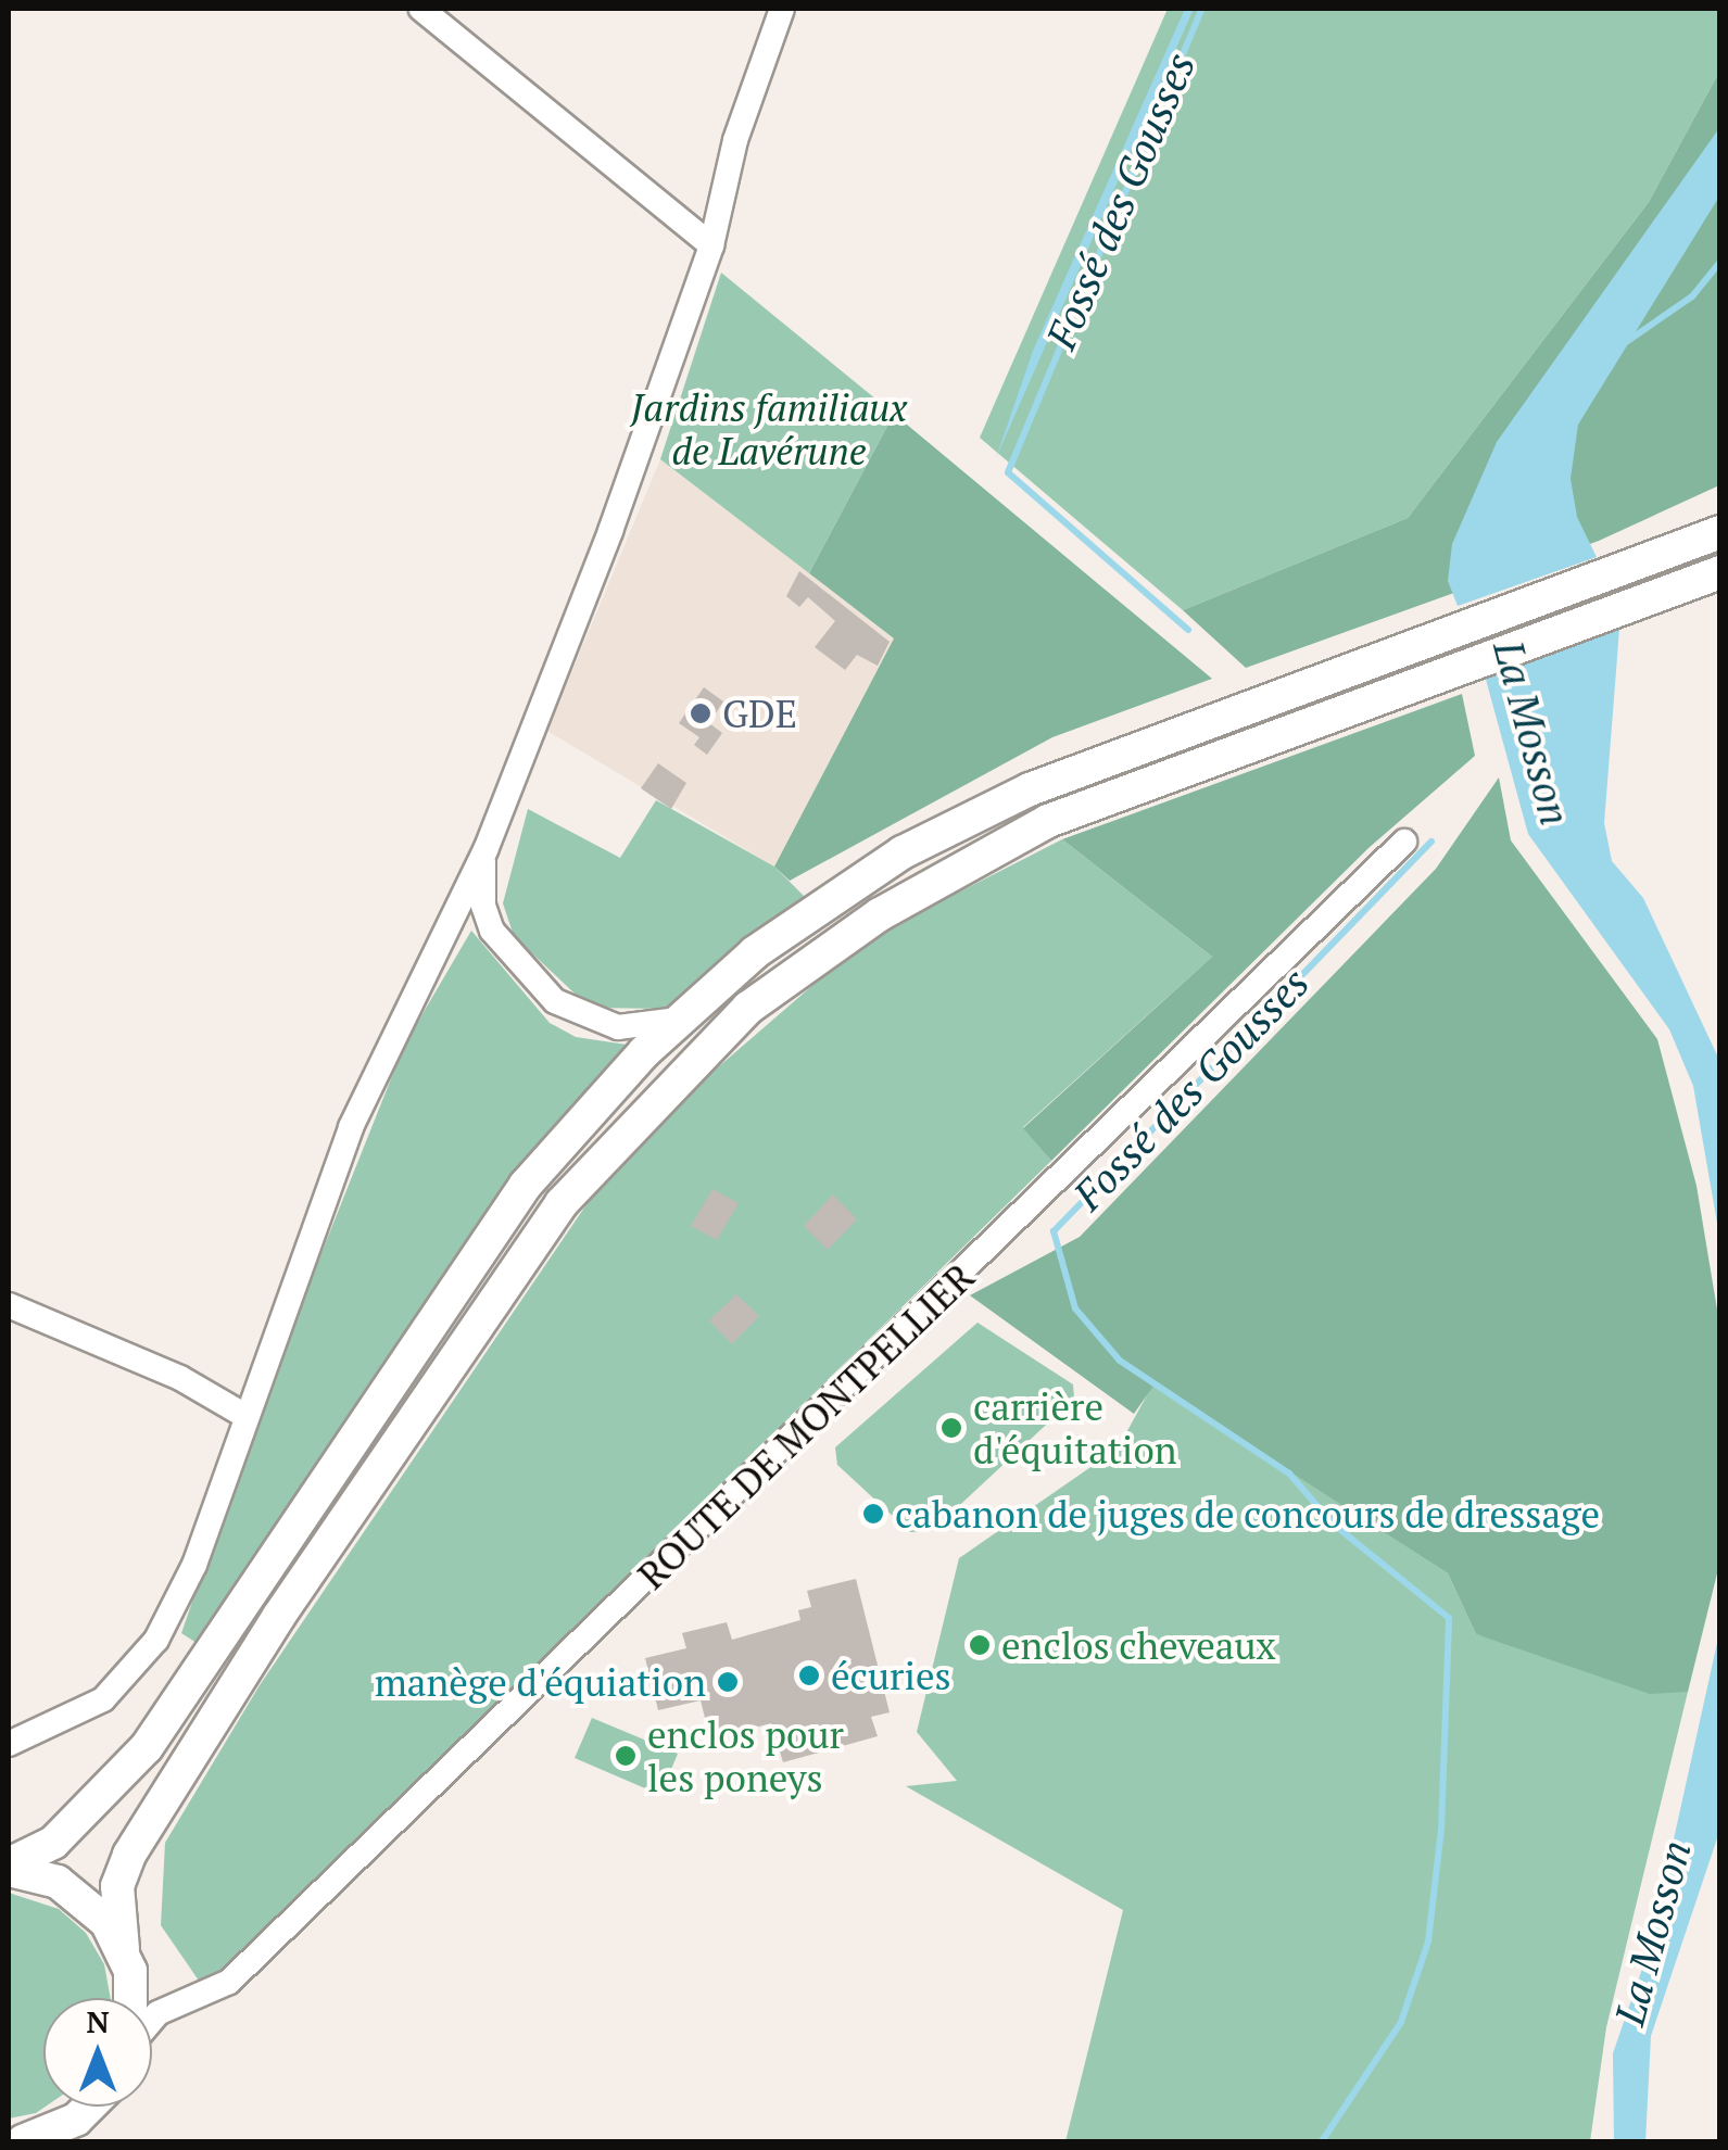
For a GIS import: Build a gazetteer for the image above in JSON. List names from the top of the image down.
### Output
{
  "streets": {
    "street": ["ROUTE DE MONTPELLIER"]
  },
  "water": ["Fossé des Gousses", "La Mosson"],
  "parks": ["Jardins familiaux de Lavérune"],
  "places": [
    "GDE",
    "carrière d'équitation",
    "cabanon de juges de concours de dressage",
    "enclos cheveaux",
    "écuries",
    "manège d'équiation",
    "enclos pour les poneys"
  ],
  "north": "top"
}
